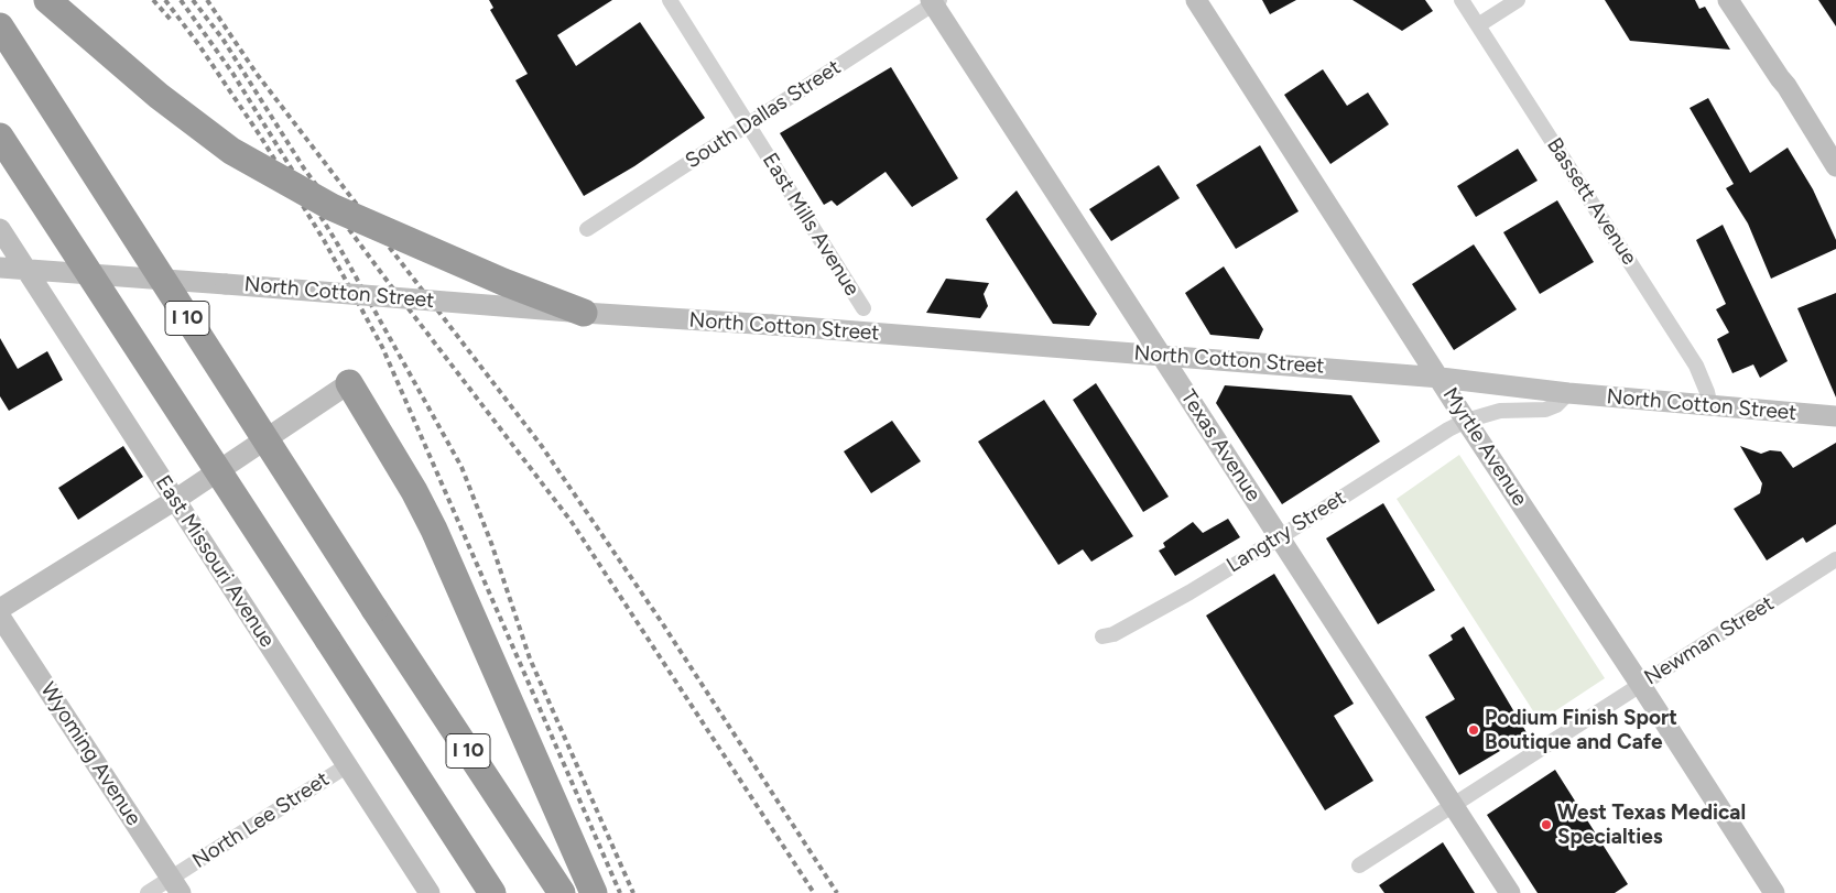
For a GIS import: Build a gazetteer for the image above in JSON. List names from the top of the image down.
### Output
{
  "streets": {
    "highway": ["I 10"],
    "main road": [
      "North Cotton Street",
      "Texas Avenue",
      "Myrtle Avenue",
      "East Missouri Avenue",
      "Wyoming Avenue"
    ],
    "street": [
      "South Dallas Street",
      "Bassett Avenue",
      "East Mills Avenue",
      "Langtry Street",
      "Newman Street",
      "North Lee Street"
    ]
  },
  "crossings": [
    ["South Dallas Street", "East Mills Avenue"],
    ["South Dallas Street", "Texas Avenue"],
    ["Bassett Avenue", "North Cotton Street"],
    ["North Cotton Street", "Texas Avenue"],
    ["North Cotton Street", "Myrtle Avenue"],
    ["North Cotton Street", "East Missouri Avenue"],
    ["Texas Avenue", "Langtry Street"],
    ["Texas Avenue", "Newman Street"],
    ["Myrtle Avenue", "Langtry Street"],
    ["Myrtle Avenue", "Newman Street"],
    ["East Missouri Avenue", "North Lee Street"],
    ["Wyoming Avenue", "North Lee Street"]
  ],
  "places": ["Podium Finish Sport Boutique and Cafe", "West Texas Medical Specialties"]
}
